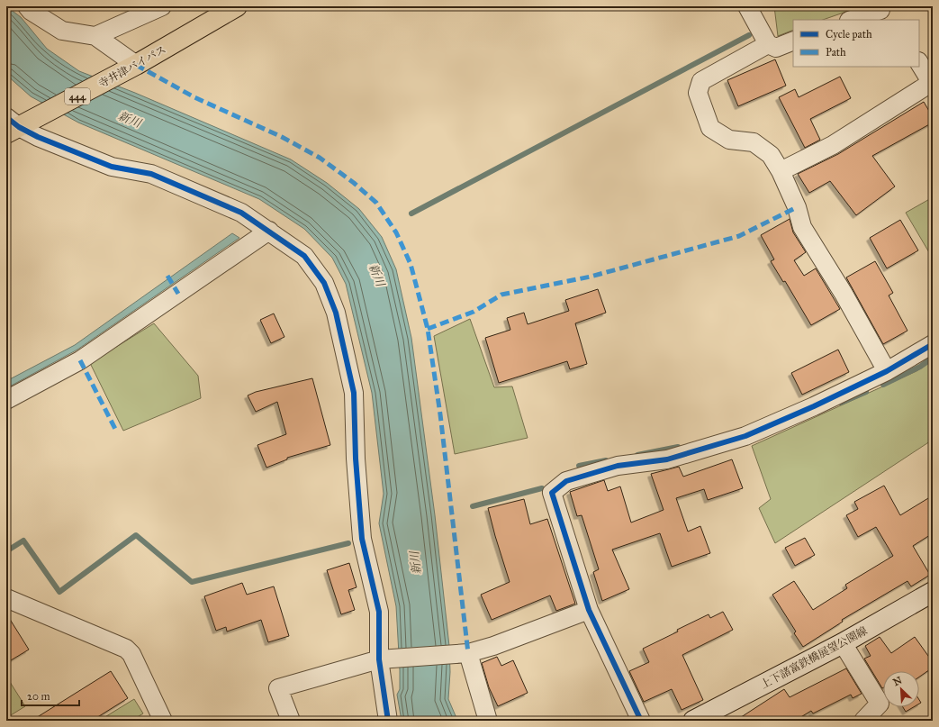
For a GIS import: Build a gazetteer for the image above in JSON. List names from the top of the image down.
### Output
{
  "streets": {
    "highway": ["寺井津バイパス", "444"],
    "street": ["上下諸富鉄橋展望公園線"]
  },
  "water": ["新川"],
  "legend": ["Cycle path", "Path"],
  "scale_bar": "20 m",
  "north": "top left"
}
